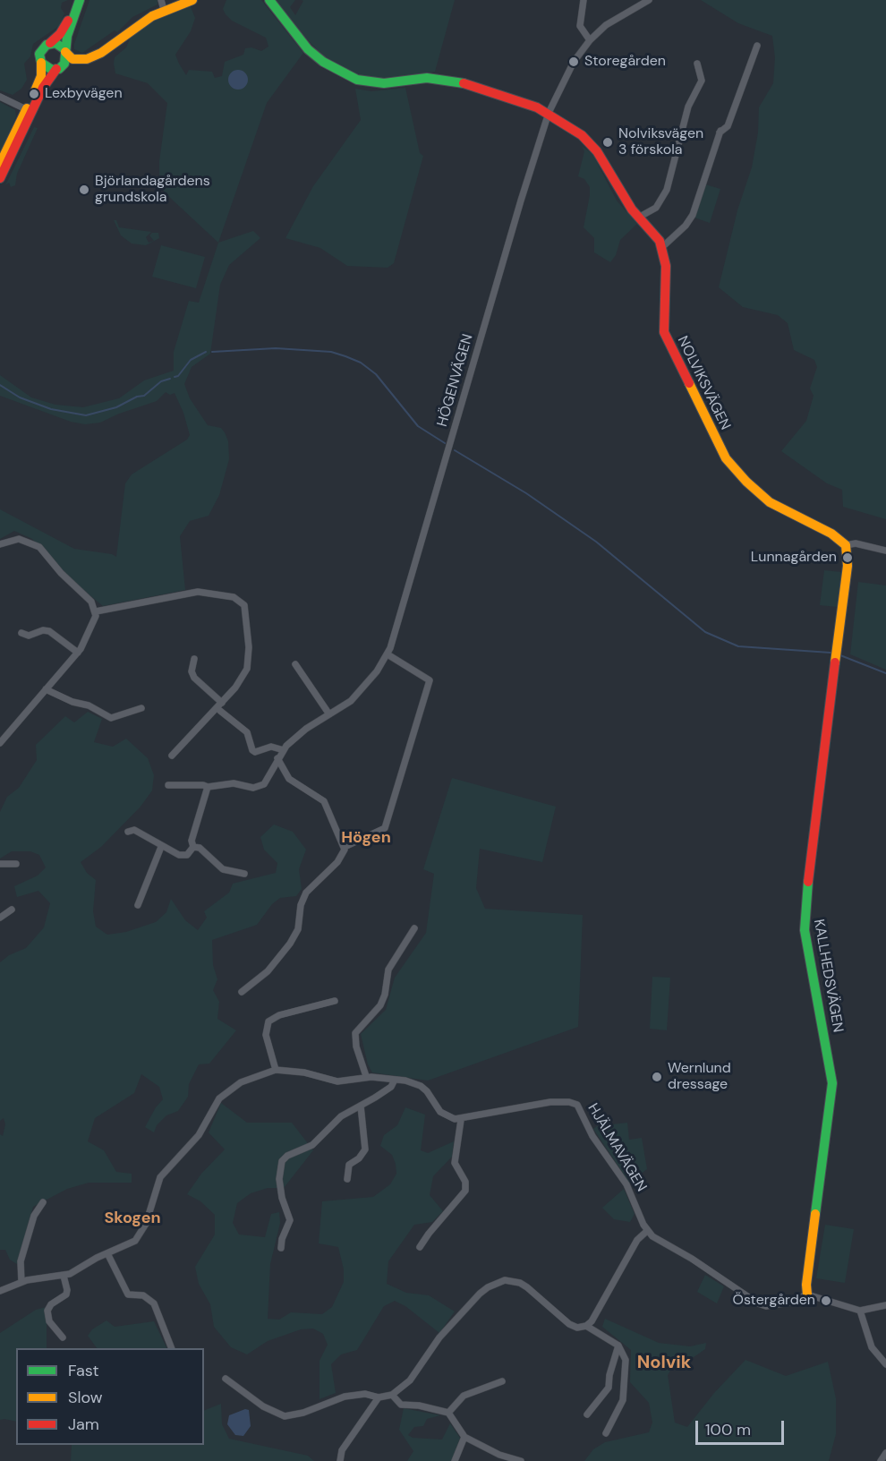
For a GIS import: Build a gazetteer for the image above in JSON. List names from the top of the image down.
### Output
{
  "streets": {
    "street": [
      "HÖGENVÄGEN",
      "NOLVIKSVÄGEN",
      "KALLHEDSVÄGEN",
      "HJÄLMAVÄGEN"
    ]
  },
  "crossings": [
    ["HÖGENVÄGEN", "NOLVIKSVÄGEN"],
    ["NOLVIKSVÄGEN", "KALLHEDSVÄGEN"],
    ["KALLHEDSVÄGEN", "HJÄLMAVÄGEN"]
  ],
  "districts": ["Högen", "Skogen", "Nolvik"],
  "places": [
    "Storegården",
    "Lexbyvägen",
    "Nolviksvägen 3 förskola",
    "Björlandagårdens grundskola",
    "Lunnagården",
    "Wernlund dressage",
    "Östergården"
  ],
  "legend": ["Fast", "Slow", "Jam"],
  "scale_bar": "100 m"
}
